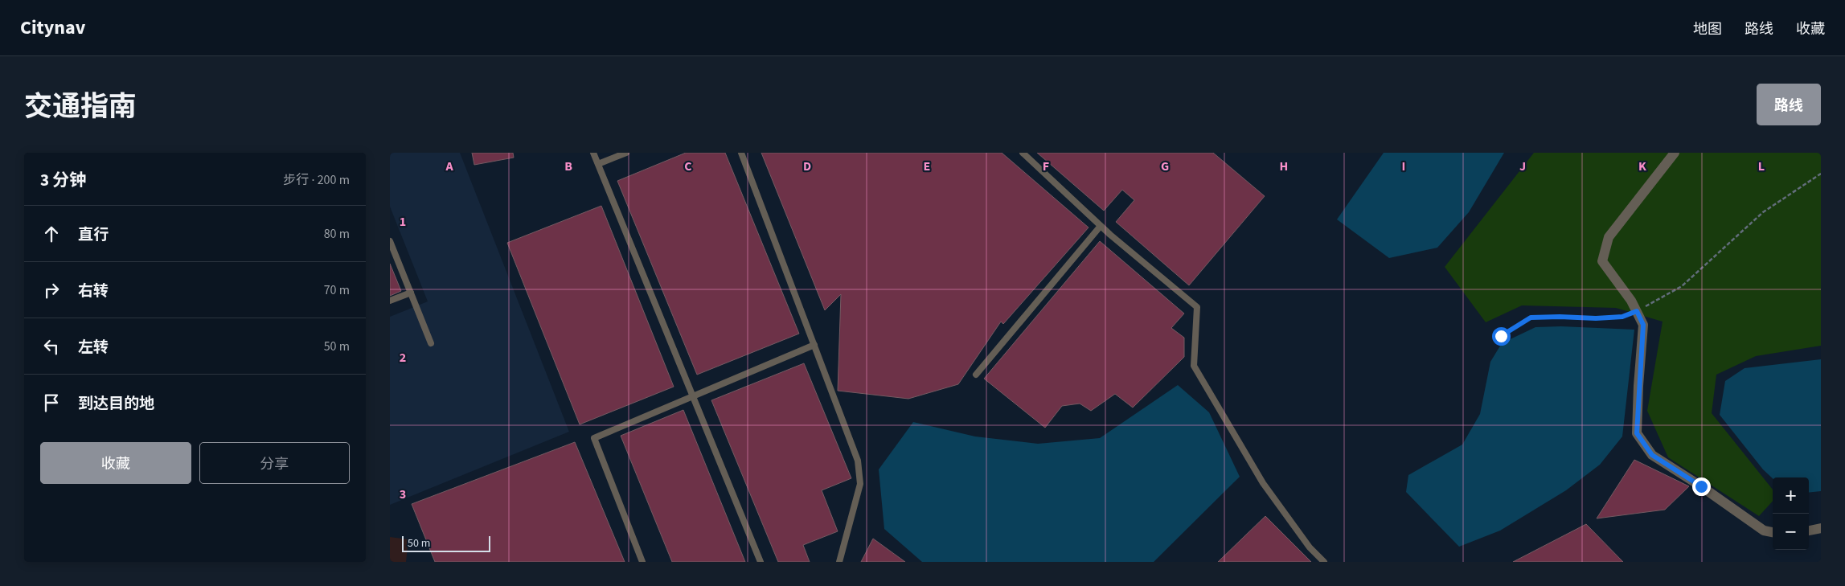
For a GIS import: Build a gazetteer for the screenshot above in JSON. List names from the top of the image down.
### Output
{
  "scale_bar": "50 m",
  "page": {
    "header": "Citynav",
    "nav": ["地图", "路线", "收藏"],
    "title": "交通指南",
    "buttons": [
      "路线",
      ["收藏", "分享"]
    ],
    "heading": ["3 分钟", "步行 · 200 m"],
    "list": [
      ["直行", "80 m"],
      ["右转", "70 m"],
      ["左转", "50 m"],
      "到达目的地"
    ],
    "map_buttons": ["+", "−"],
    "scale": "50 m"
  },
  "grid": {
    "columns": [
      "A",
      "B",
      "C",
      "D",
      "E",
      "F",
      "G",
      "H",
      "I",
      "J",
      "K",
      "L"
    ],
    "rows": ["1", "2", "3"]
  }
}
